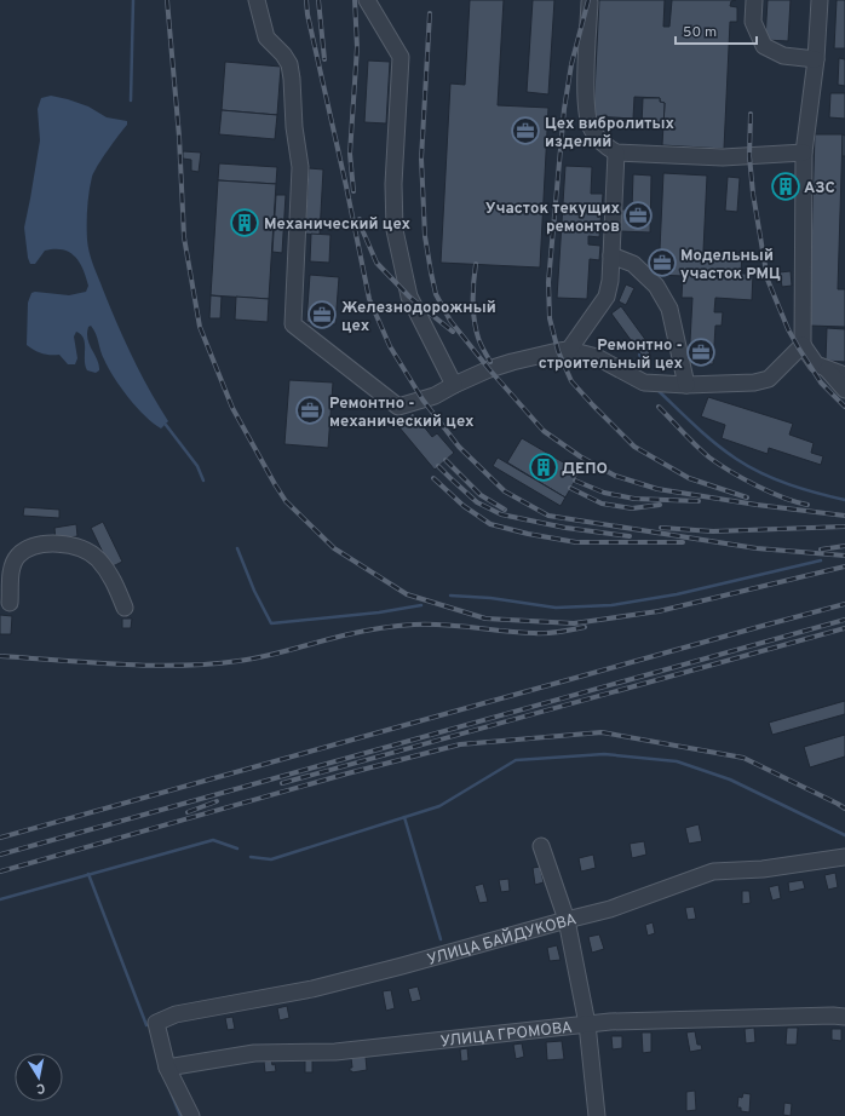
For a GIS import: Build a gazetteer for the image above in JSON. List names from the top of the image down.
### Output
{
  "streets": {
    "street": ["УЛИЦА БАЙДУКОВА", "УЛИЦА ГРОМОВА"]
  },
  "crossings": [
    ["УЛИЦА БАЙДУКОВА", "УЛИЦА ГРОМОВА"]
  ],
  "places": {
    "office": [
      "Цех вибролитых изделий",
      "Участок текущих ремонтов",
      "Модельный участок РМЦ",
      "Железнодорожный цех",
      "Ремонтно - строительный цех",
      "Ремонтно - механический цех"
    ],
    "building": ["АЗС", "Механический цех", "ДЕПО"]
  },
  "scale_bar": "50 m",
  "north": "bottom"
}
